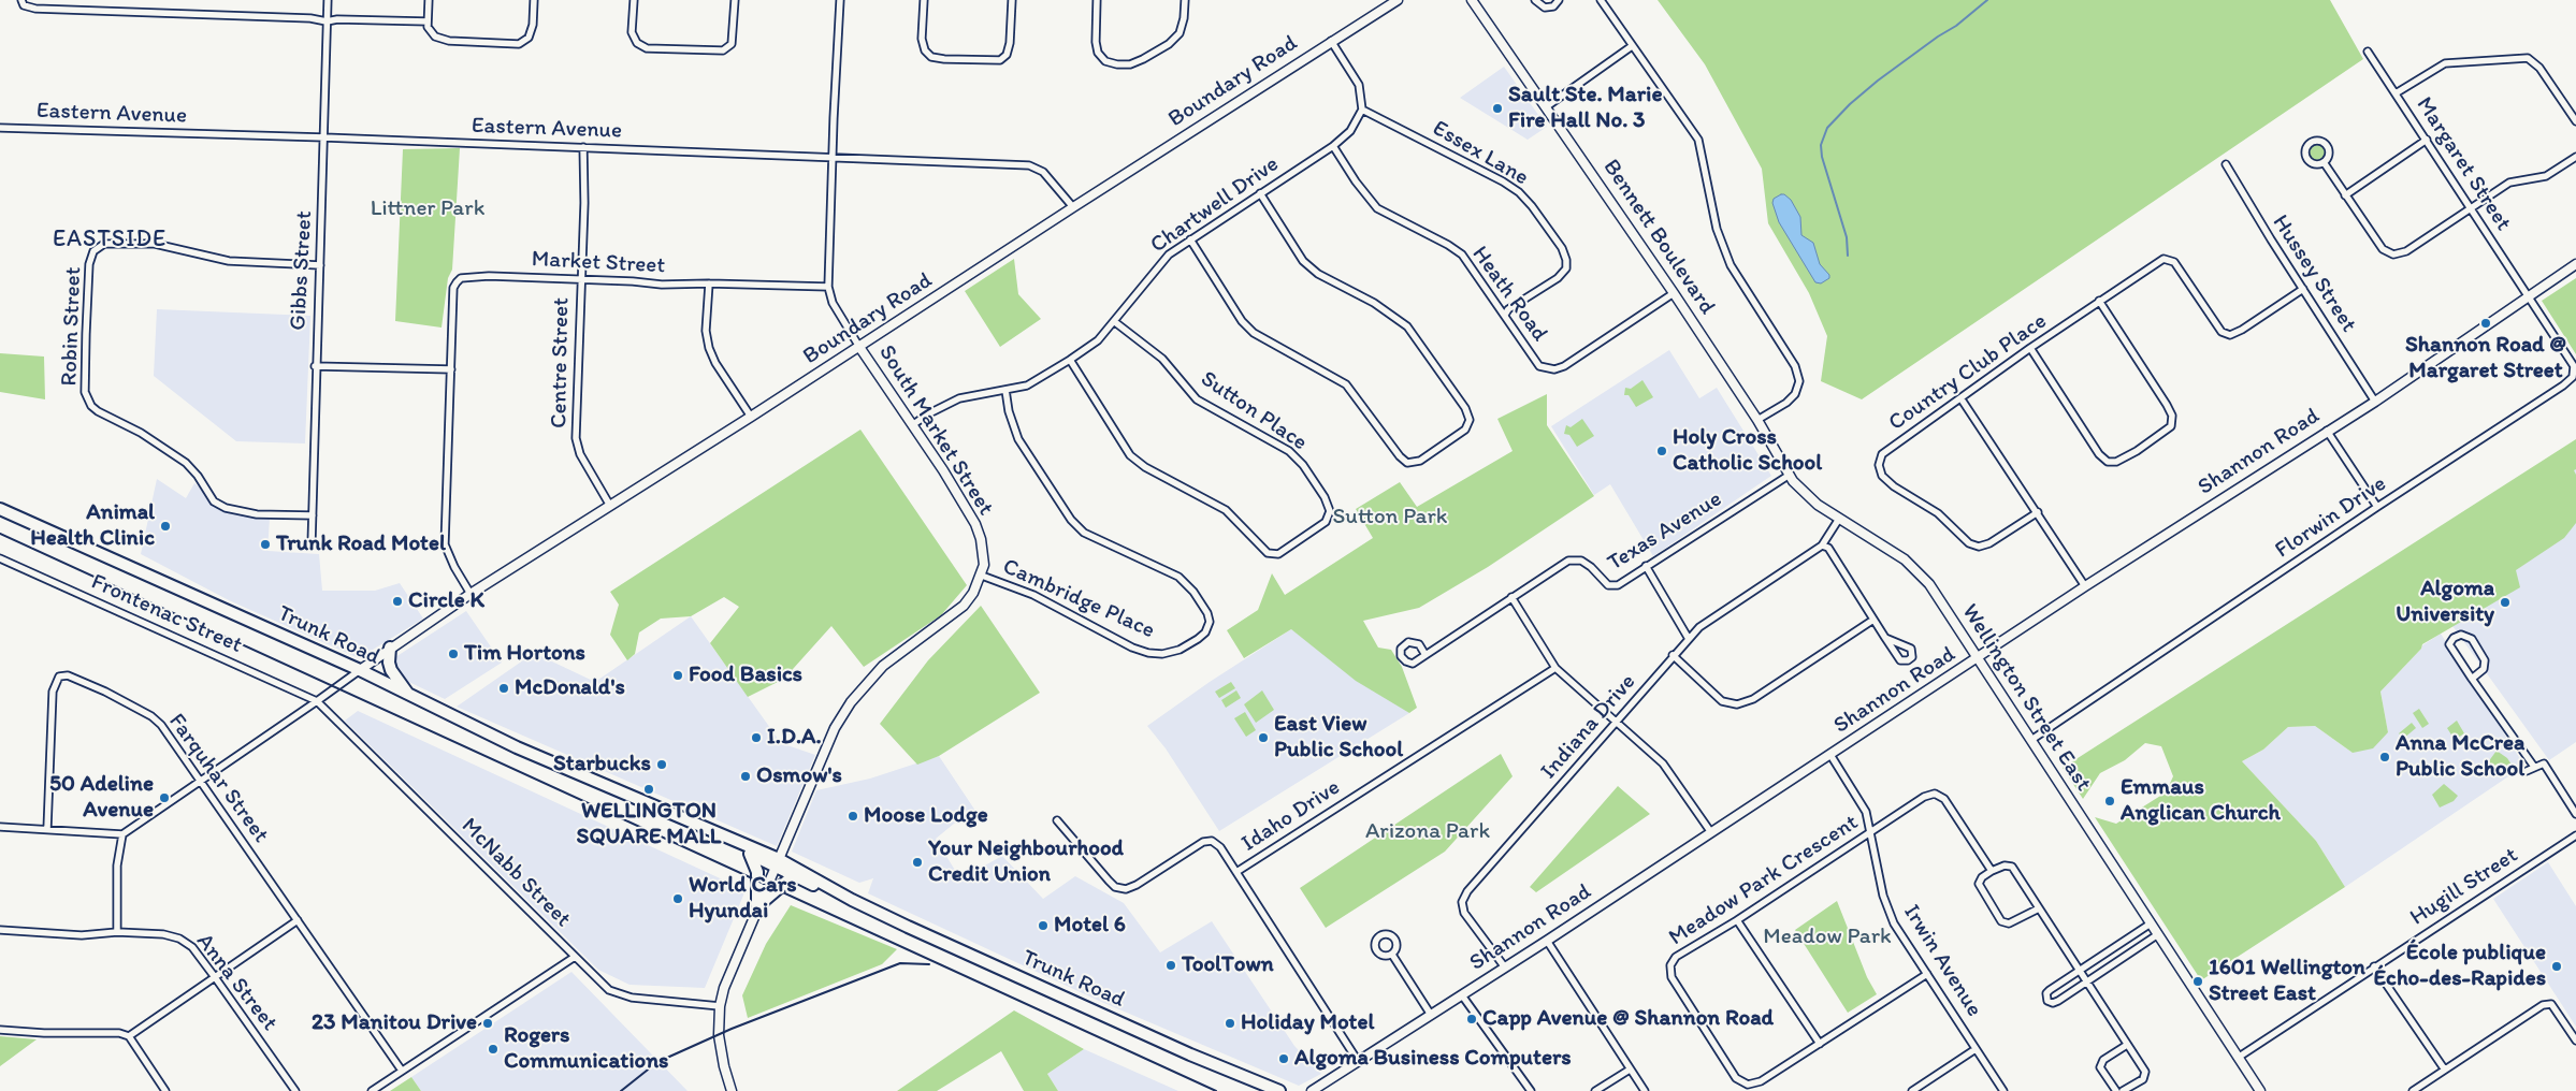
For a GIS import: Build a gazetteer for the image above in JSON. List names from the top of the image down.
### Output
{
  "streets": {
    "highway": ["Trunk Road"],
    "main road": [
      "Boundary Road",
      "Bennett Boulevard",
      "South Market Street",
      "Shannon Road",
      "Wellington Street East"
    ],
    "street": [
      "Eastern Avenue",
      "Essex Lane",
      "Margaret Street",
      "Chartwell Drive",
      "Market Street",
      "Gibbs Street",
      "Hussey Street",
      "Heath Road",
      "Robin Street",
      "Centre Street",
      "Country Club Place",
      "Sutton Place",
      "Florwin Drive",
      "Texas Avenue",
      "Cambridge Place",
      "Frontenac Street",
      "Indiana Drive",
      "Farquhar Street",
      "Idaho Drive",
      "McNabb Street",
      "Meadow Park Crescent",
      "Hugill Street",
      "Irwin Avenue",
      "Anna Street"
    ]
  },
  "crossings": [
    ["Boundary Road", "Eastern Avenue"],
    ["Boundary Road", "Market Street"],
    ["Boundary Road", "Centre Street"],
    ["Boundary Road", "South Market Street"],
    ["Boundary Road", "Trunk Road"],
    ["Eastern Avenue", "Gibbs Street"],
    ["Eastern Avenue", "Centre Street"],
    ["Eastern Avenue", "South Market Street"],
    ["Essex Lane", "Chartwell Drive"],
    ["Essex Lane", "Heath Road"],
    ["Margaret Street", "Shannon Road"],
    ["Margaret Street", "Florwin Drive"],
    ["Chartwell Drive", "Heath Road"],
    ["Chartwell Drive", "Sutton Place"],
    ["Chartwell Drive", "South Market Street"],
    ["Chartwell Drive", "Cambridge Place"],
    ["Bennett Boulevard", "Heath Road"],
    ["Bennett Boulevard", "Texas Avenue"],
    ["Bennett Boulevard", "Wellington Street East"],
    ["Market Street", "Centre Street"],
    ["Market Street", "South Market Street"],
    ["Gibbs Street", "Robin Street"],
    ["Hussey Street", "Country Club Place"],
    ["Hussey Street", "Shannon Road"],
    ["South Market Street", "Cambridge Place"],
    ["South Market Street", "Trunk Road"],
    ["South Market Street", "McNabb Street"],
    ["Shannon Road", "Florwin Drive"],
    ["Shannon Road", "Wellington Street East"],
    ["Shannon Road", "Indiana Drive"],
    ["Shannon Road", "Irwin Avenue"],
    ["Florwin Drive", "Wellington Street East"],
    ["Texas Avenue", "Wellington Street East"],
    ["Frontenac Street", "McNabb Street"],
    ["Wellington Street East", "Hugill Street"],
    ["Meadow Park Crescent", "Irwin Avenue"]
  ],
  "districts": ["EASTSIDE"],
  "parks": [
    "Littner Park",
    "Sutton Park",
    "Arizona Park",
    "Meadow Park"
  ],
  "places": [
    "Sault Ste. Marie Fire Hall No. 3",
    "Shannon Road @ Margaret Street",
    "Holy Cross Catholic School",
    "Animal Health Clinic",
    "Trunk Road Motel",
    "Circle K",
    "Algoma University",
    "Tim Hortons",
    "Food Basics",
    "McDonald's",
    "I.D.A.",
    "East View Public School",
    "Anna McCrea Public School",
    "Starbucks",
    "Osmow's",
    "WELLINGTON SQUARE MALL",
    "50 Adeline Avenue",
    "Emmaus Anglican Church",
    "Moose Lodge",
    "Your Neighbourhood Credit Union",
    "World Cars Hyundai",
    "Motel 6",
    "ToolTown",
    "École publique Écho-des-Rapides",
    "1601 Wellington Street East",
    "Capp Avenue @ Shannon Road",
    "23 Manitou Drive",
    "Holiday Motel",
    "Rogers Communications",
    "Algoma Business Computers"
  ]
}
